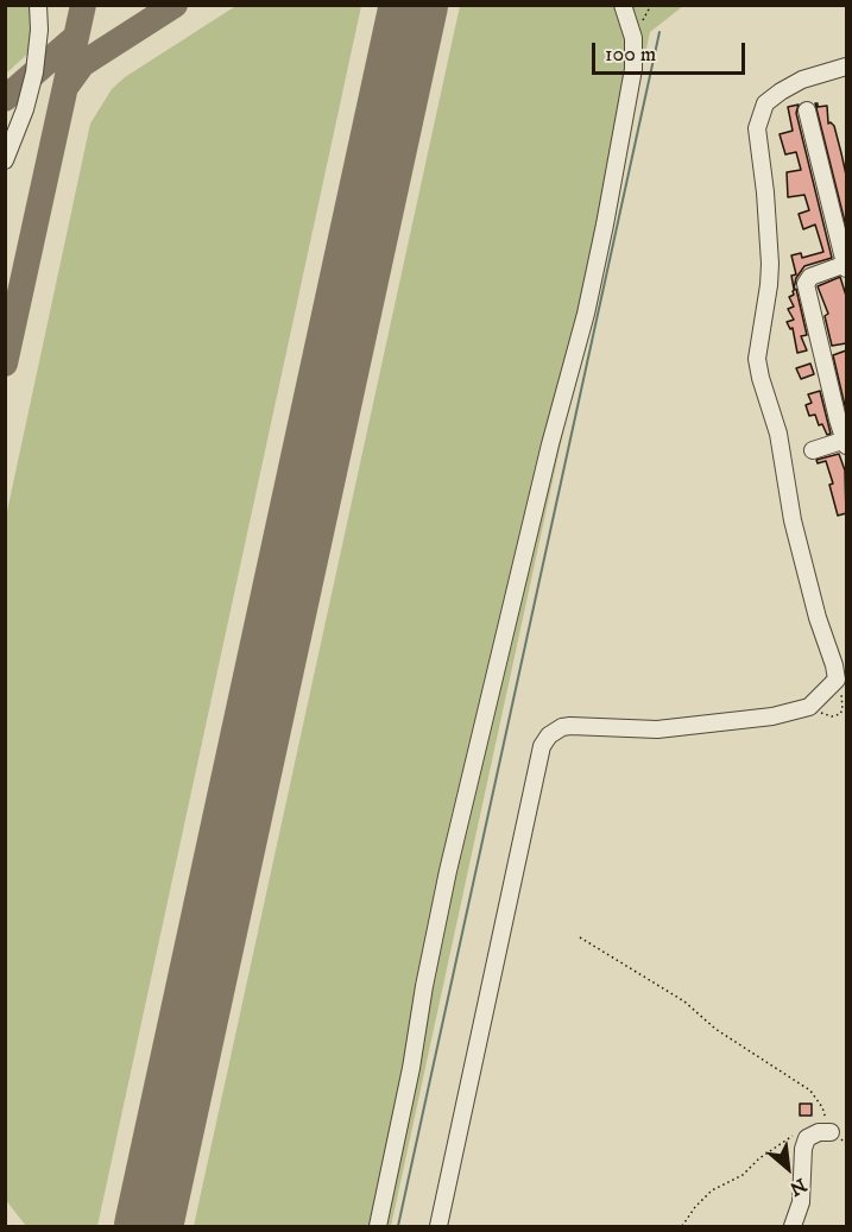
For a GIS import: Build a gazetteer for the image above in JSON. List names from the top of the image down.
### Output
{
  "scale_bar": "100 m",
  "north": "bottom right"
}
